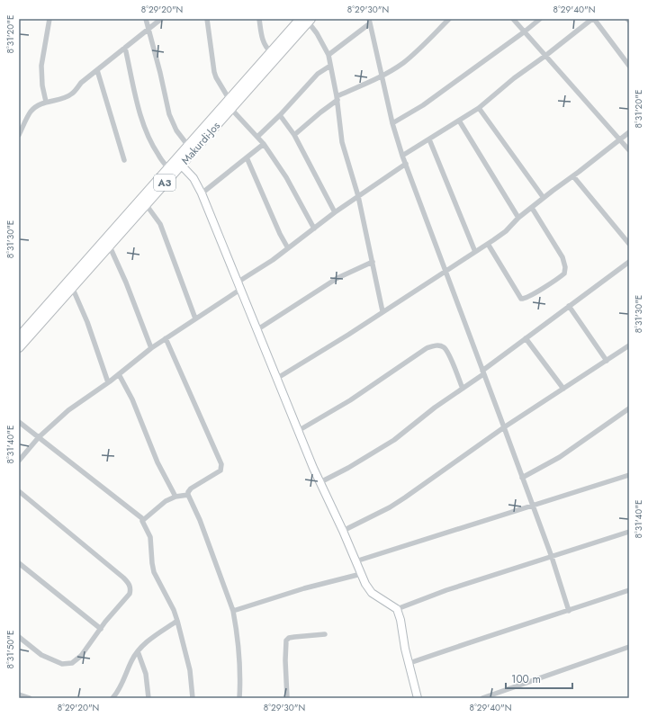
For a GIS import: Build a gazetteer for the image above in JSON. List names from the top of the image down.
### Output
{
  "streets": {
    "highway": ["Makurdi-Jos", "A3"]
  },
  "scale_bar": "100 m",
  "coordinates": [
    "8°29'20\"N",
    "8°29'30\"N",
    "8°29'40\"N",
    "8°31'20\"E",
    "8°31'30\"E",
    "8°31'40\"E",
    "8°31'50\"E"
  ]
}
